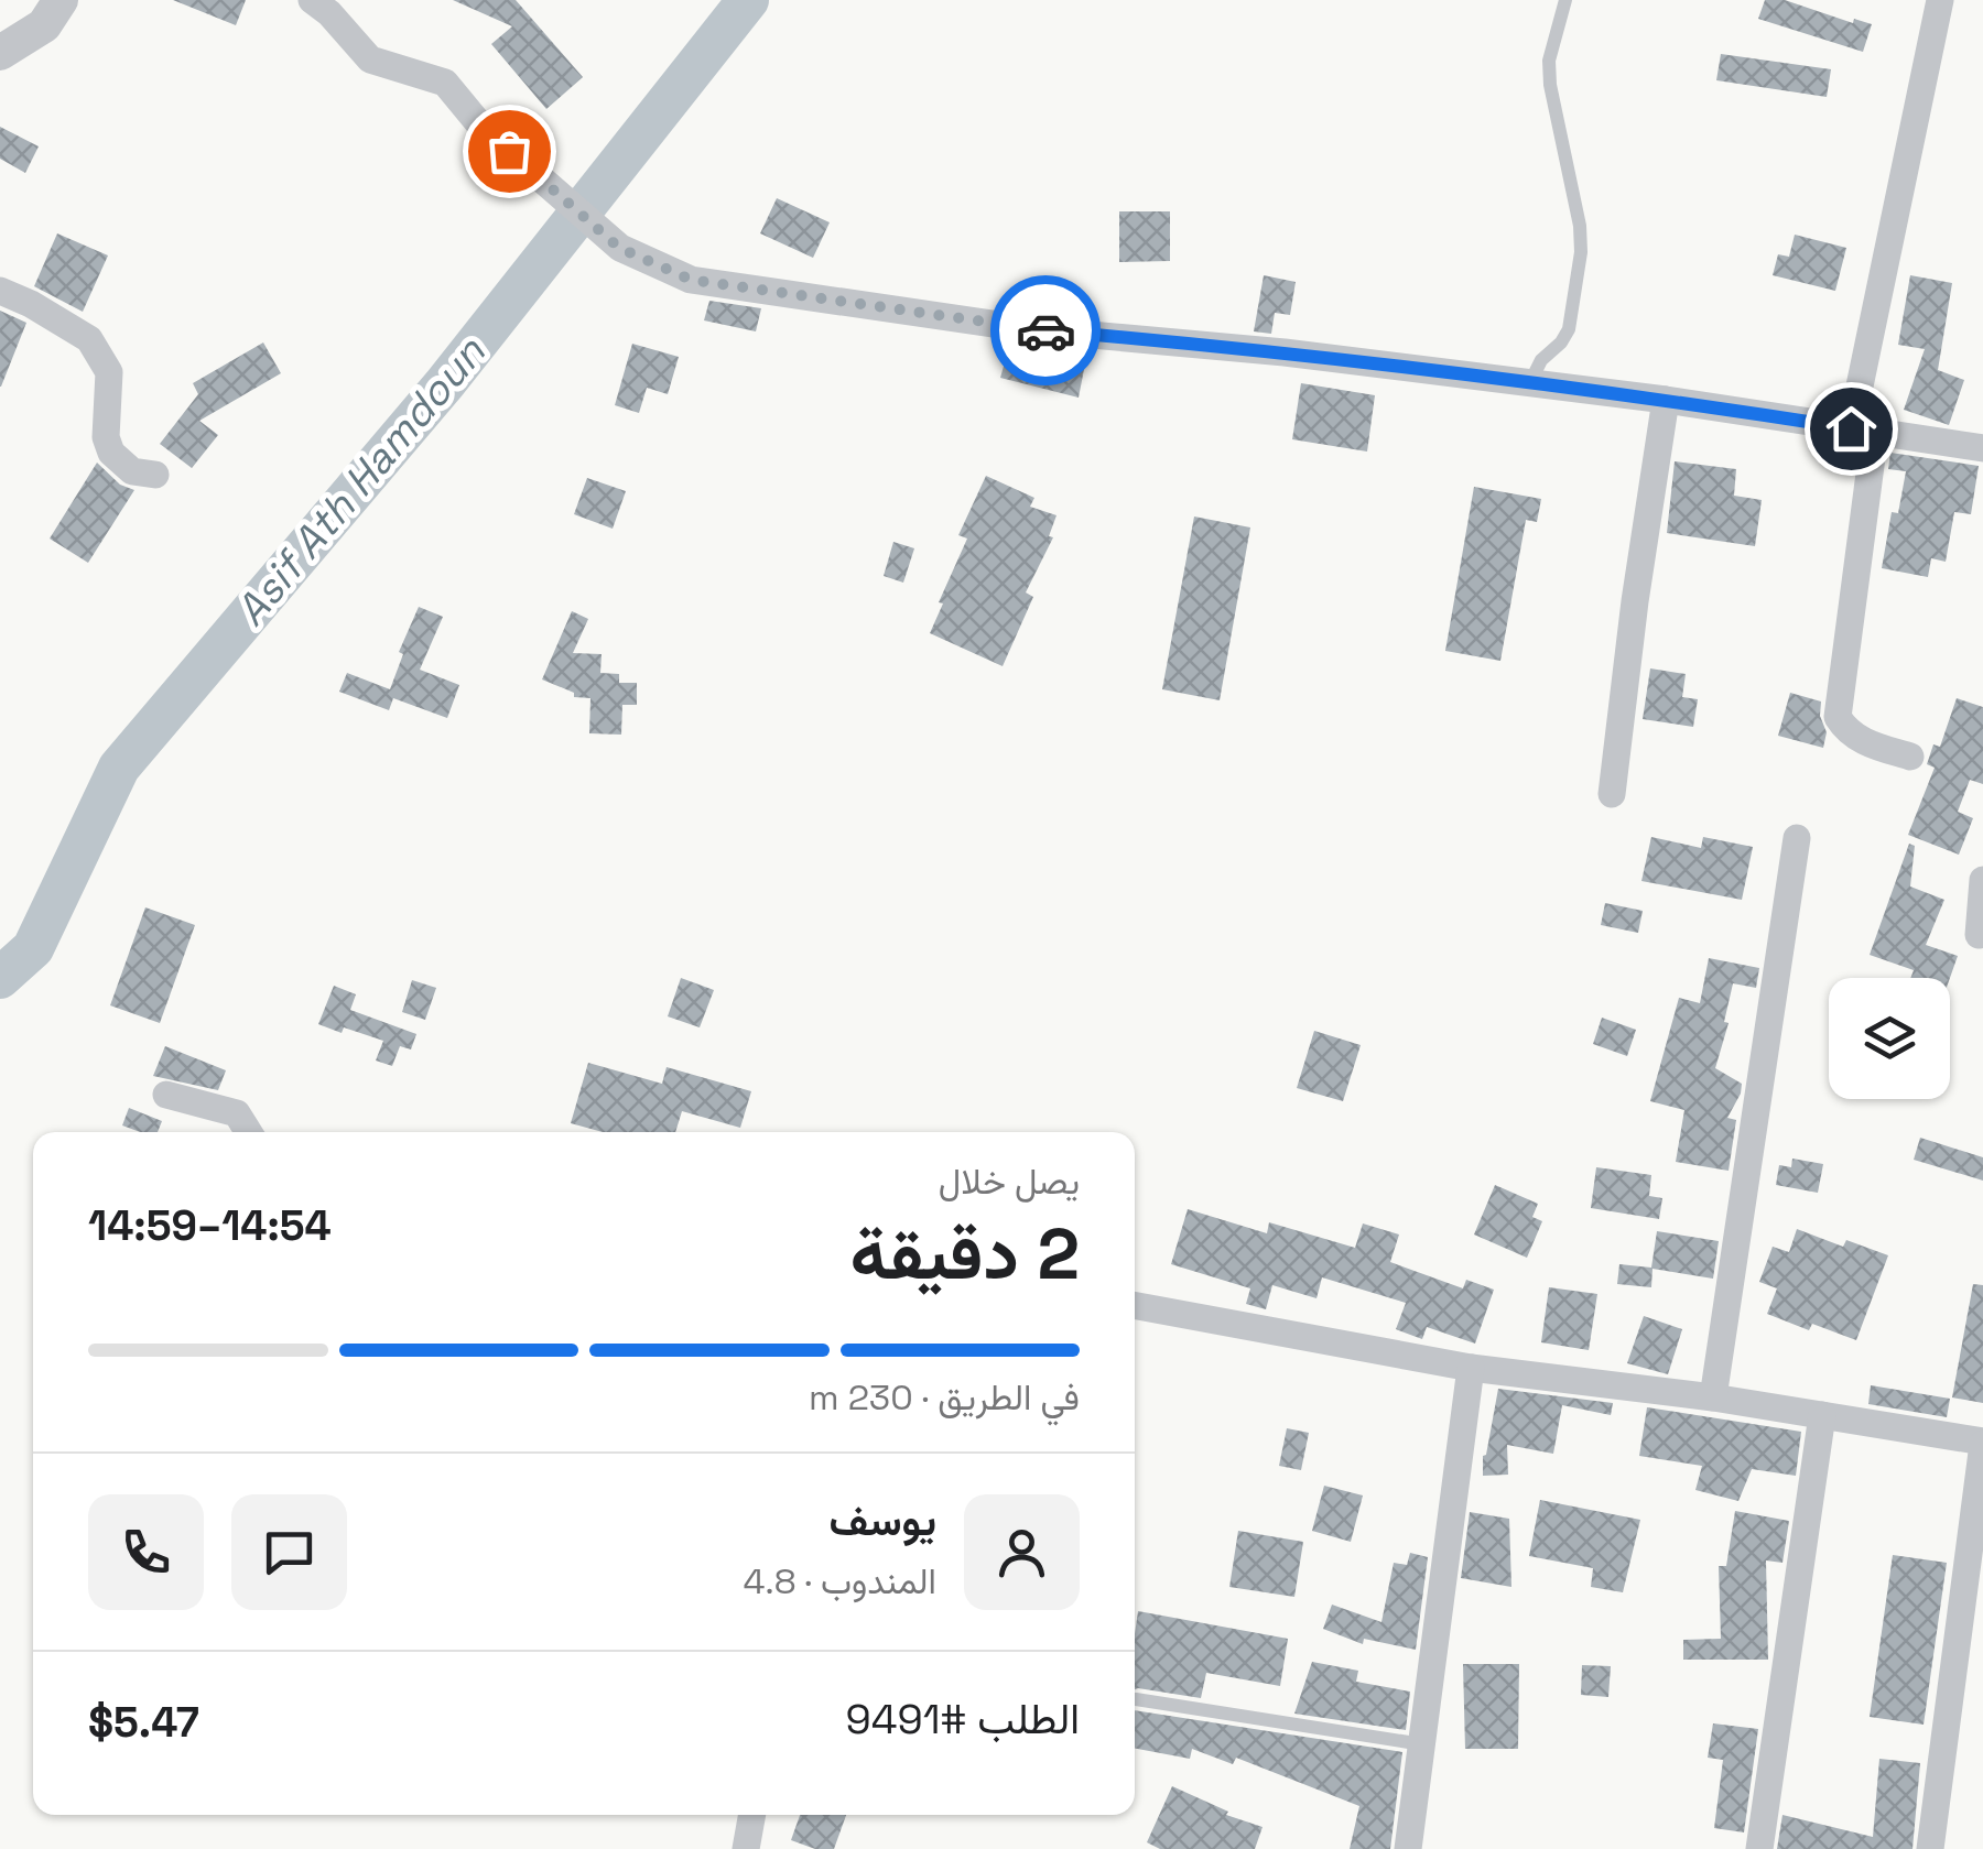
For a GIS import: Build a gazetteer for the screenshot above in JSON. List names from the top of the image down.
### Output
{
  "water": ["Asif Ath Hamdoun"],
  "page": {
    "heading": ["2 دقيقة", "يصل خلال", "14:54–14:59"],
    "panel": [
      "يوسف",
      "المندوب · 4.8",
      "الطلب #9491",
      "$5.47"
    ],
    "bar": "في الطريق · 230 m"
  }
}
